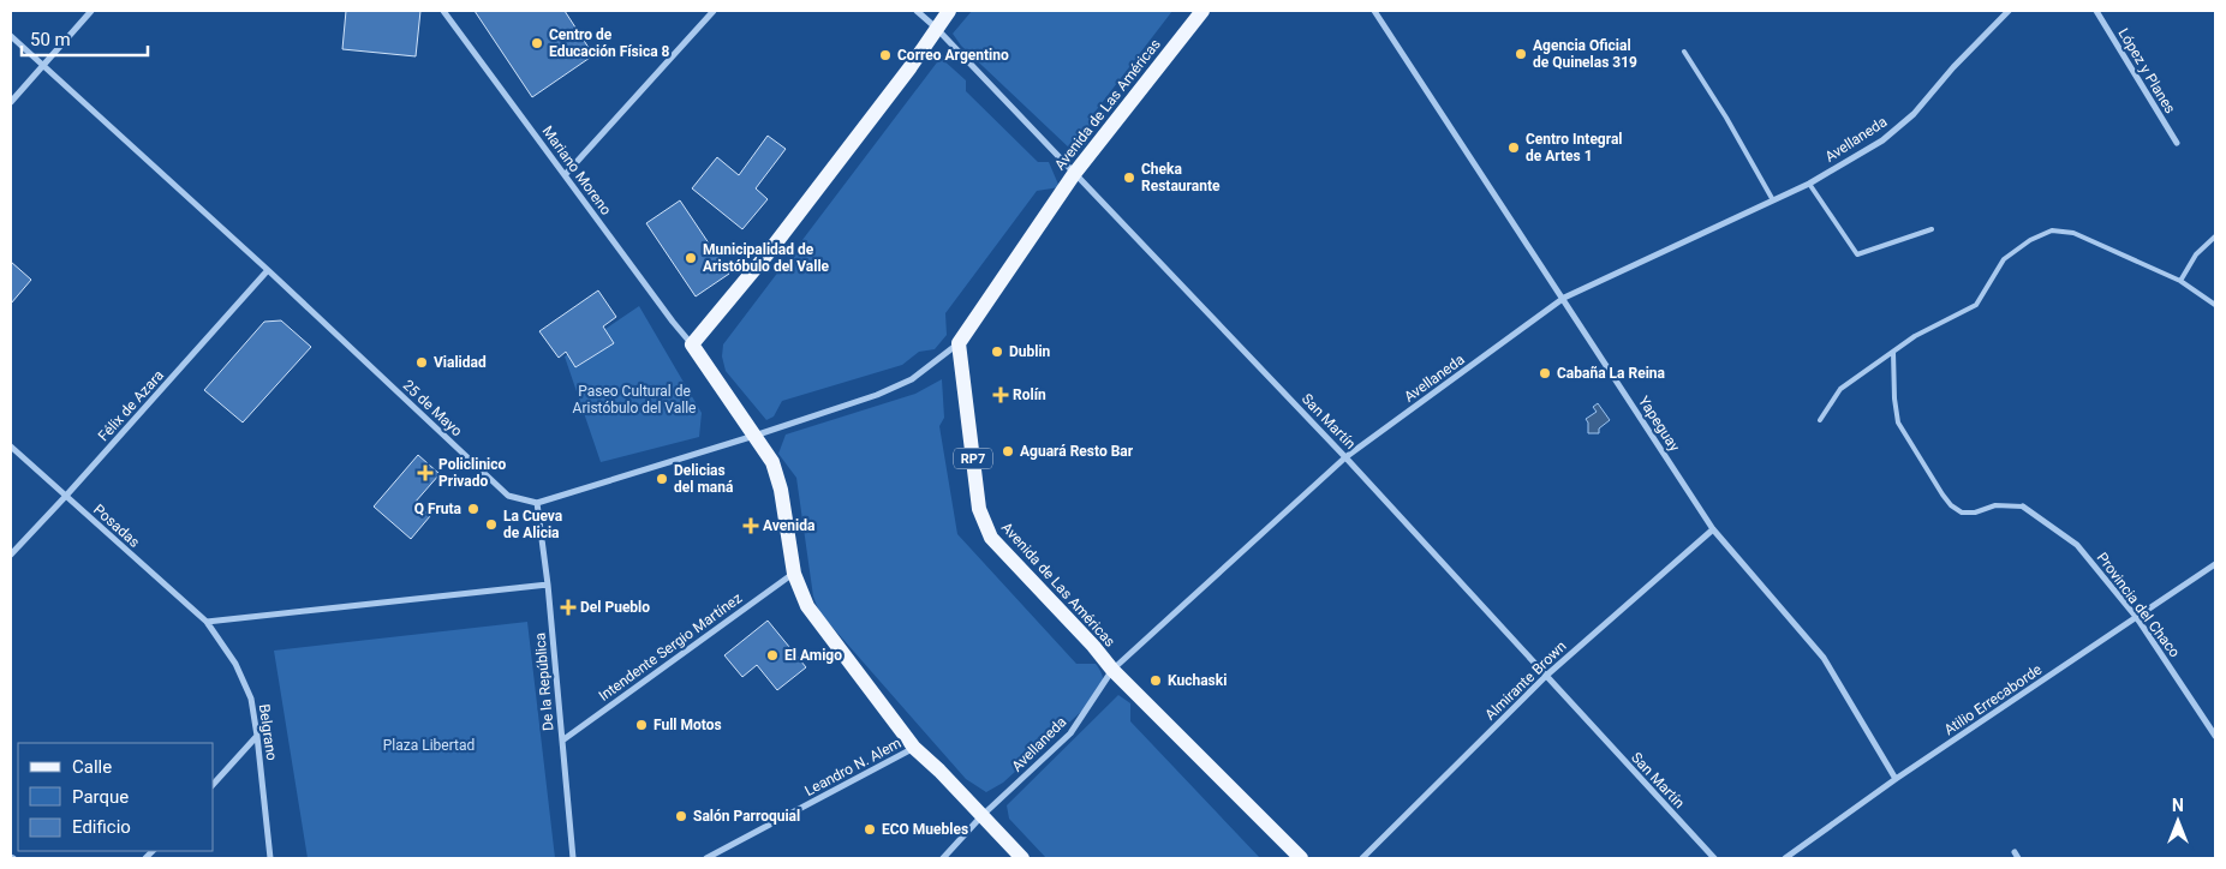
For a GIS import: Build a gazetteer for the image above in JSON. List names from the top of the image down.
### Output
{
  "streets": {
    "main road": ["Avenida de Las Américas", "RP7"],
    "street": [
      "López y Planes",
      "Avellaneda",
      "Mariano Moreno",
      "Félix de Azara",
      "25 de Mayo",
      "San Martín",
      "Yapeguay",
      "Posadas",
      "Provincia del Chaco",
      "Intendente Sergio Martínez",
      "Almirante Brown",
      "De la República",
      "Atilio Errecaborde",
      "Belgrano",
      "Leandro N. Alem"
    ]
  },
  "crossings": [
    ["Avenida de Las Américas", "Avellaneda"],
    ["Avenida de Las Américas", "San Martín"],
    ["Avellaneda", "San Martín"],
    ["Avellaneda", "Yapeguay"],
    ["Félix de Azara", "25 de Mayo"],
    ["Félix de Azara", "Posadas"],
    ["25 de Mayo", "De la República"],
    ["San Martín", "Almirante Brown"],
    ["Yapeguay", "Almirante Brown"],
    ["Yapeguay", "Atilio Errecaborde"],
    ["Posadas", "Belgrano"],
    ["Provincia del Chaco", "Atilio Errecaborde"],
    ["Intendente Sergio Martínez", "De la República"]
  ],
  "parks": ["Paseo Cultural de Aristóbulo del Valle", "Plaza Libertad"],
  "places": {
    "other": [
      "Centro de Educación Física 8",
      "Agencia Oficial de Quinelas 319",
      "Correo Argentino",
      "Centro Integral de Artes 1",
      "Cheka Restaurante",
      "Municipalidad de Aristóbulo del Valle",
      "Dublin",
      "Vialidad",
      "Cabaña La Reina",
      "Aguará Resto Bar",
      "Delicias del maná",
      "Q Fruta",
      "La Cueva de Alicia",
      "El Amigo",
      "Kuchaski",
      "Full Motos",
      "Salón Parroquial",
      "ECO Muebles"
    ],
    "health": [
      "Rolín",
      "Policlinico Privado",
      "Avenida",
      "Del Pueblo"
    ]
  },
  "legend": ["Calle", "Parque", "Edificio"],
  "scale_bar": "50 m",
  "north": "top"
}
